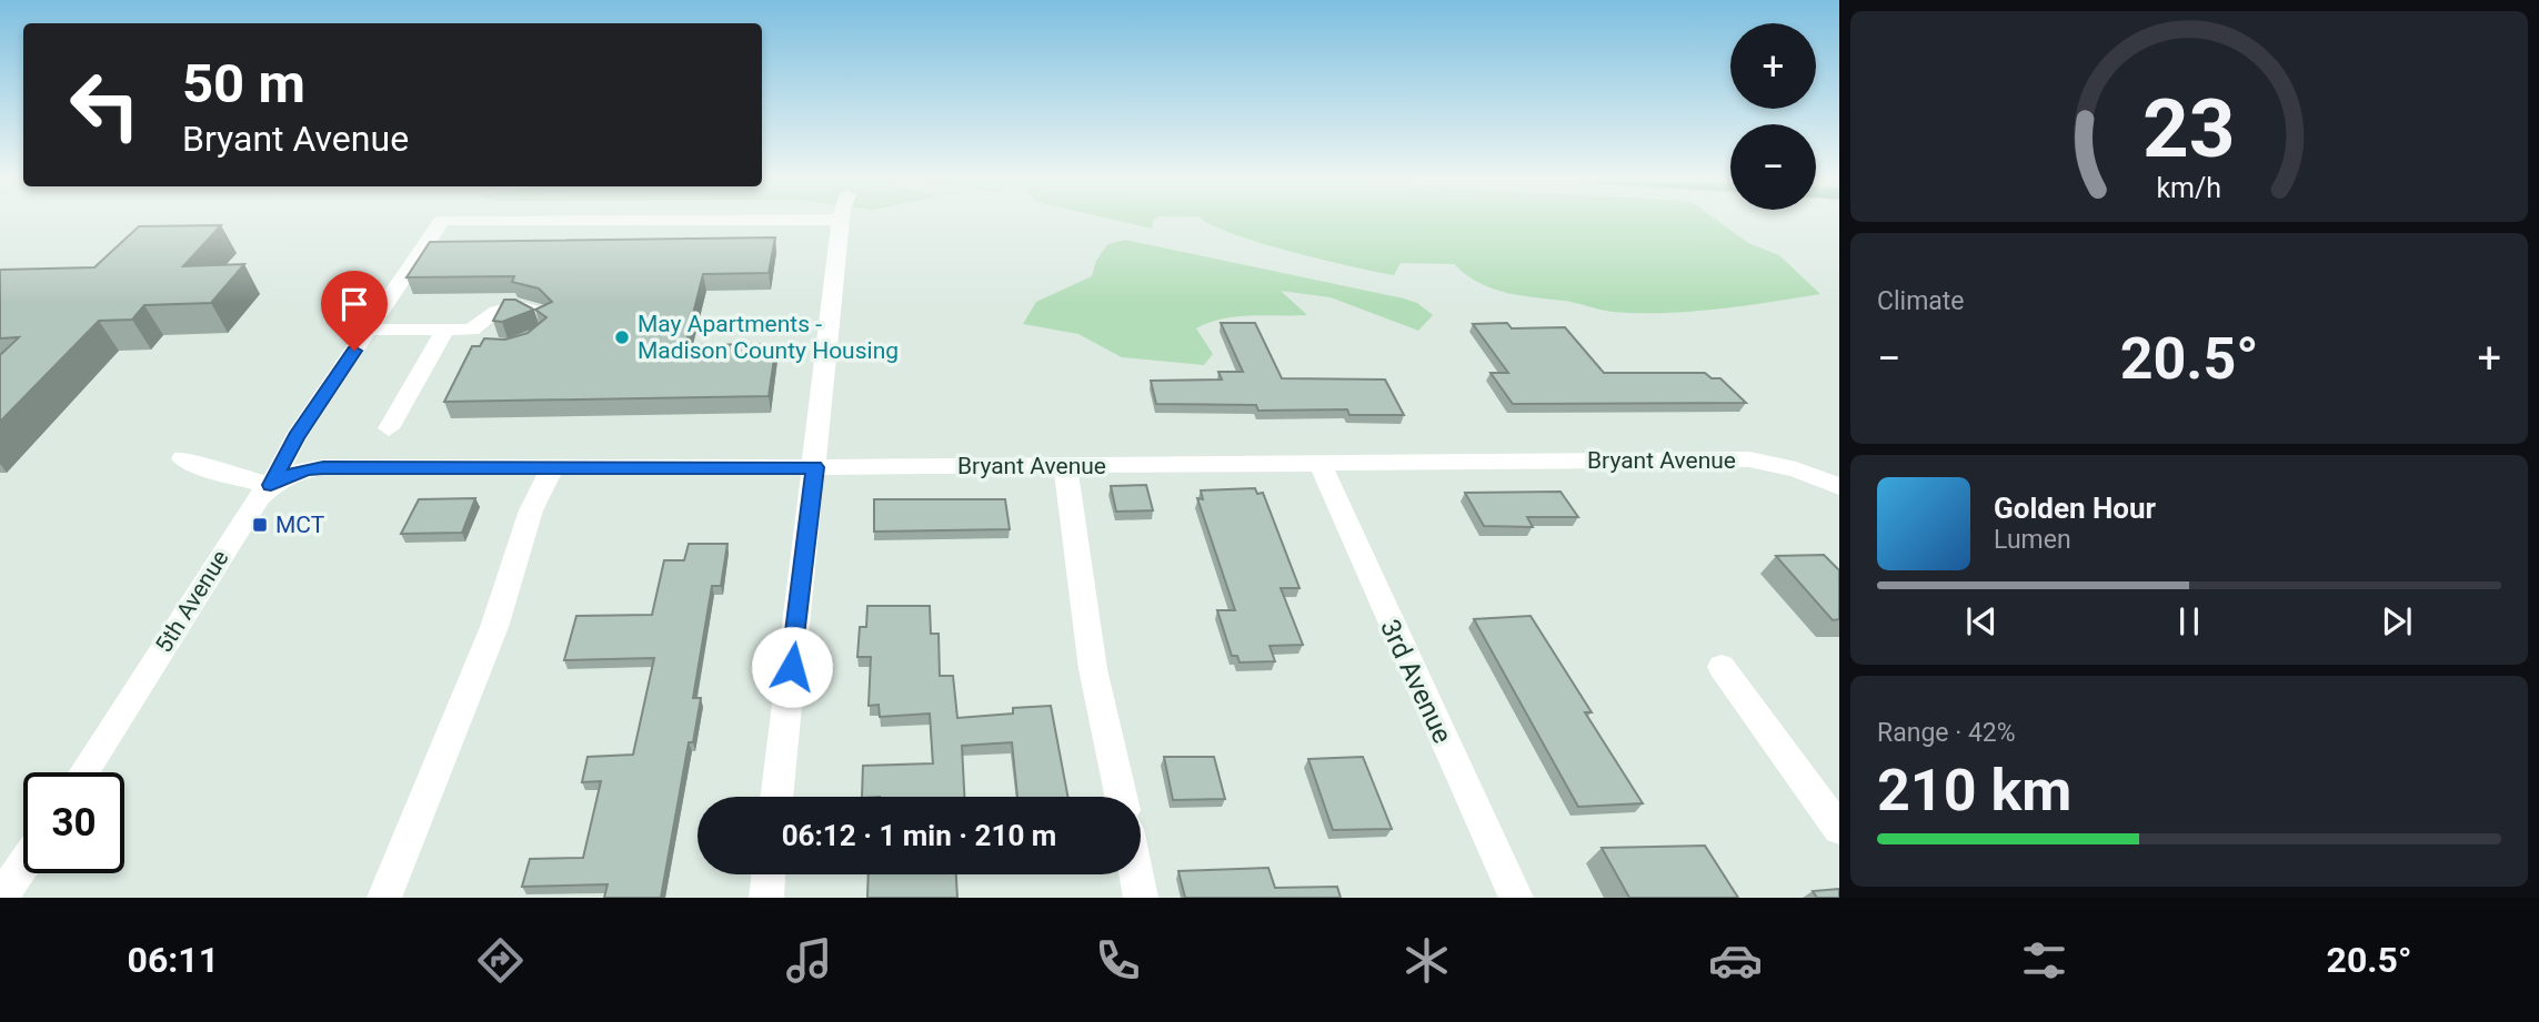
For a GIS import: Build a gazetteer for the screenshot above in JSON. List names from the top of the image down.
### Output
{
  "streets": {
    "street": ["Bryant Avenue", "5th Avenue", "3rd Avenue"]
  },
  "crossings": [
    ["Bryant Avenue", "5th Avenue"],
    ["Bryant Avenue", "3rd Avenue"]
  ],
  "places": {
    "other": ["May Apartments - Madison County Housing"],
    "transit": ["MCT"]
  },
  "page": {
    "map_buttons": ["+", "−"],
    "turn": ["50 m", "Bryant Avenue"],
    "tile": [
      "Climate",
      ["Range · 42%", "210 km"]
    ],
    "heat": ["−", "20.5°", "+"],
    "song": ["Golden Hour", "Lumen"],
    "limit": "30",
    "trip": "06:12 · 1 min · 210 m",
    "tabs": ["06:11", "20.5°"],
    "gauge": ["23", "km/h"]
  }
}
